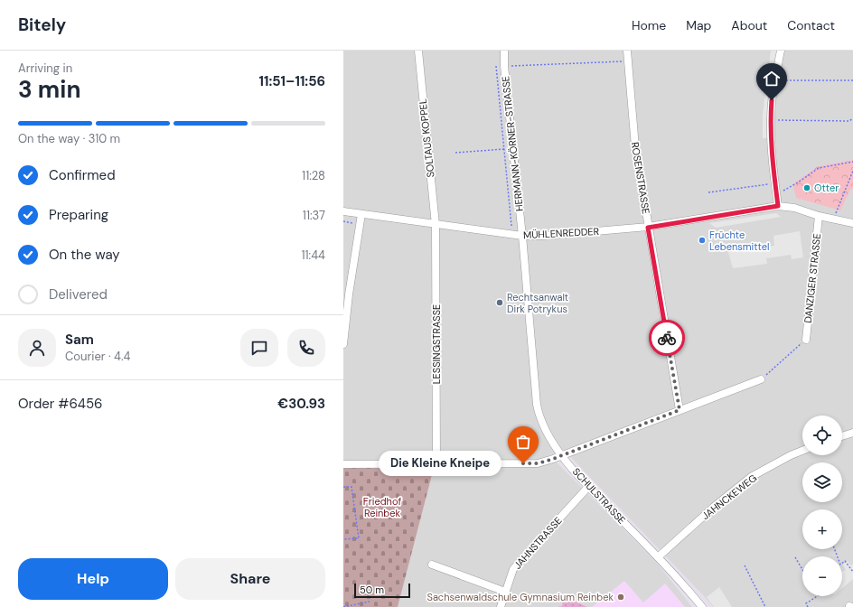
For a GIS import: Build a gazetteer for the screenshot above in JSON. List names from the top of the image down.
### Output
{
  "streets": {
    "street": [
      "SOLTAUS KOPPEL",
      "HERMANN-KÖRNER-STRASSE",
      "ROSENSTRASSE",
      "MÜHLENREDDER",
      "DANZIGER STRASSE",
      "LESSINGSTRASSE",
      "SCHULSTRASSE",
      "JAHNCKEWEG",
      "JAHNSTRASSE"
    ]
  },
  "crossings": [
    ["SOLTAUS KOPPEL", "MÜHLENREDDER"],
    ["SOLTAUS KOPPEL", "LESSINGSTRASSE"],
    ["HERMANN-KÖRNER-STRASSE", "MÜHLENREDDER"],
    ["HERMANN-KÖRNER-STRASSE", "SCHULSTRASSE"],
    ["ROSENSTRASSE", "MÜHLENREDDER"],
    ["MÜHLENREDDER", "DANZIGER STRASSE"],
    ["MÜHLENREDDER", "LESSINGSTRASSE"],
    ["MÜHLENREDDER", "SCHULSTRASSE"],
    ["SCHULSTRASSE", "JAHNCKEWEG"],
    ["SCHULSTRASSE", "JAHNSTRASSE"]
  ],
  "parks": ["Friedhof Reinbek"],
  "places": [
    "Otter",
    "Früchte Lebensmittel",
    "Rechtsanwalt Dirk Potrykus",
    "Die Kleine Kneipe",
    "Sachsenwaldschule Gymnasium Reinbek"
  ],
  "scale_bar": "50 m",
  "page": {
    "header": "Bitely",
    "nav": [
      "Home",
      "Map",
      "About",
      "Contact"
    ],
    "heading": ["3 min", "Arriving in", "11:51–11:56"],
    "panel": [
      "Sam",
      "Courier · 4.4",
      "Order #6456",
      "€30.93"
    ],
    "bar": "On the way · 310 m",
    "list": [
      ["Confirmed", "11:28"],
      ["Preparing", "11:37"],
      ["On the way", "11:44"],
      "Delivered"
    ],
    "map_buttons": ["+", "−"],
    "bubble": "Die Kleine Kneipe",
    "buttons": ["Help", "Share"],
    "scale": "50 m"
  }
}
